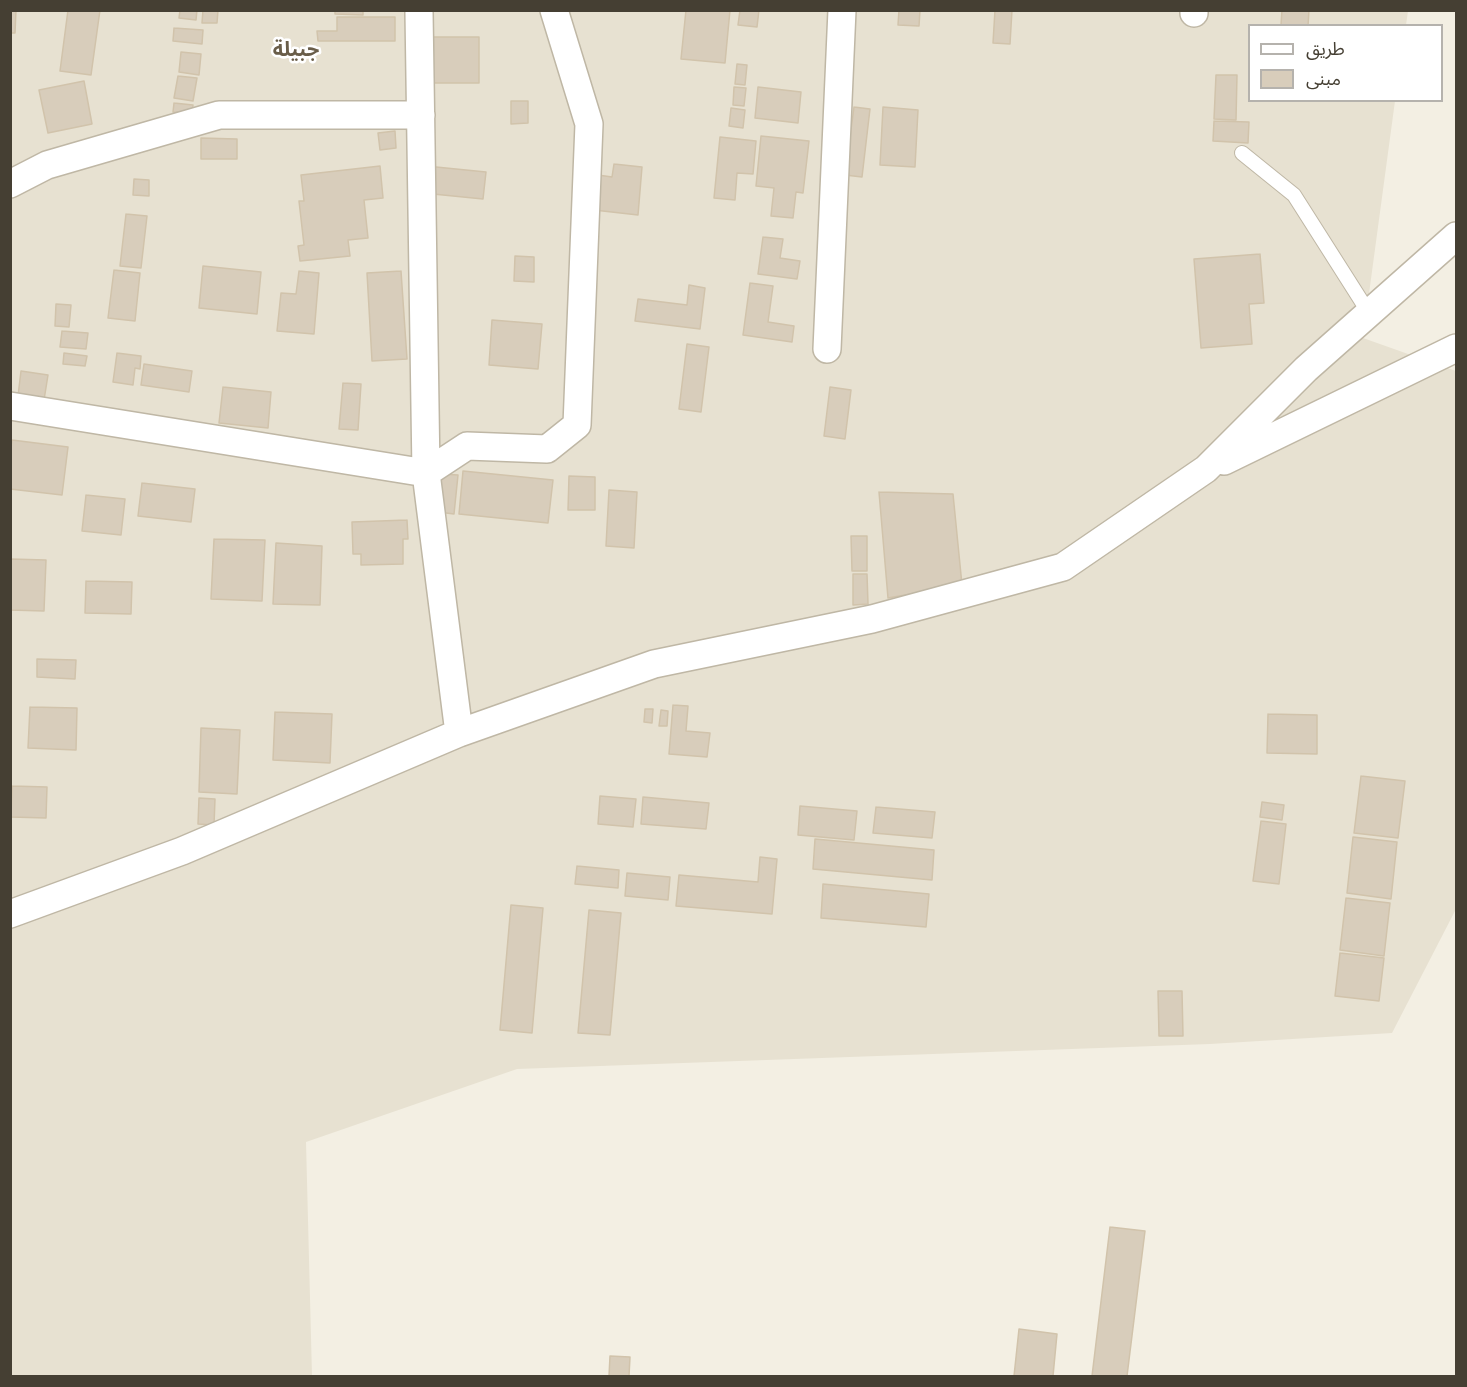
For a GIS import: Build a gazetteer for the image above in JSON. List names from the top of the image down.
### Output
{
  "districts": ["جبيلة"],
  "legend": ["طريق", "مبنى"]
}
